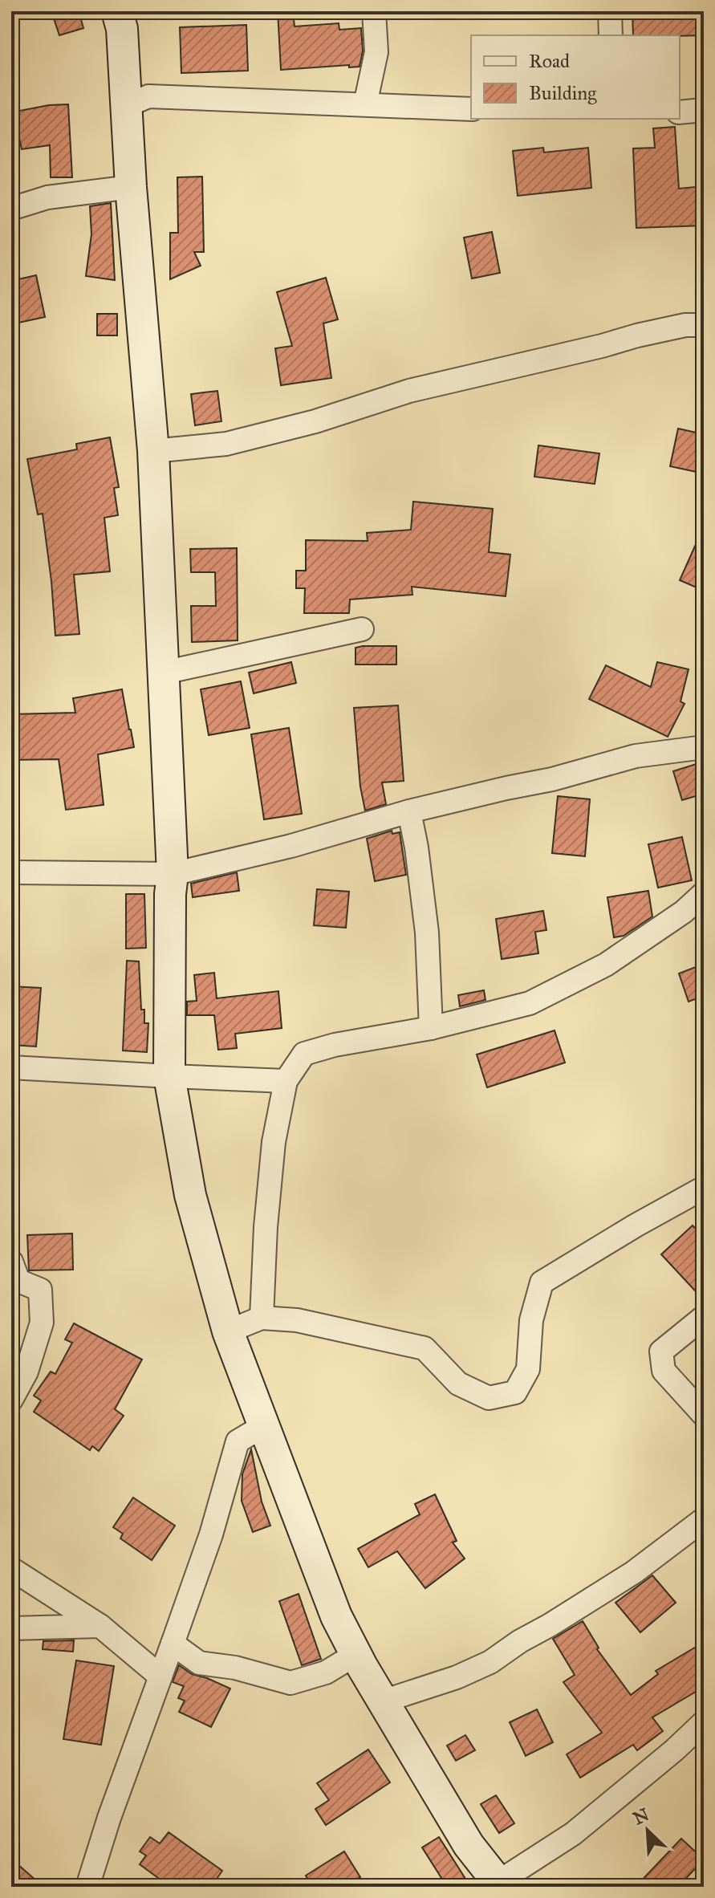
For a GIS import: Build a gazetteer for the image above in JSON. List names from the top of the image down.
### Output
{
  "legend": ["Road", "Building"],
  "north": "top left"
}
